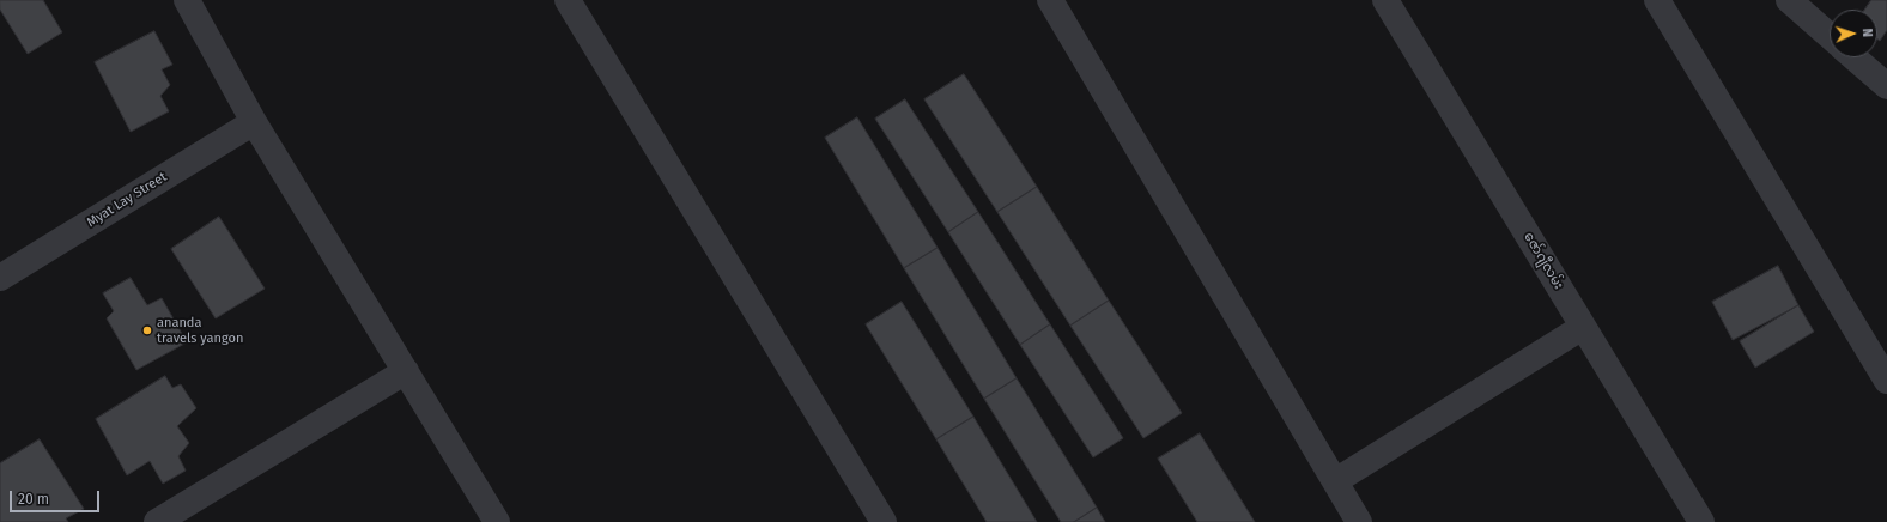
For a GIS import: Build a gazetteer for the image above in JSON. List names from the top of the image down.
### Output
{
  "streets": {
    "street": ["Myat Lay Street", "ဇော်ဂျီလမ်း"]
  },
  "places": ["ananda travels yangon"],
  "scale_bar": "20 m",
  "north": "right"
}
